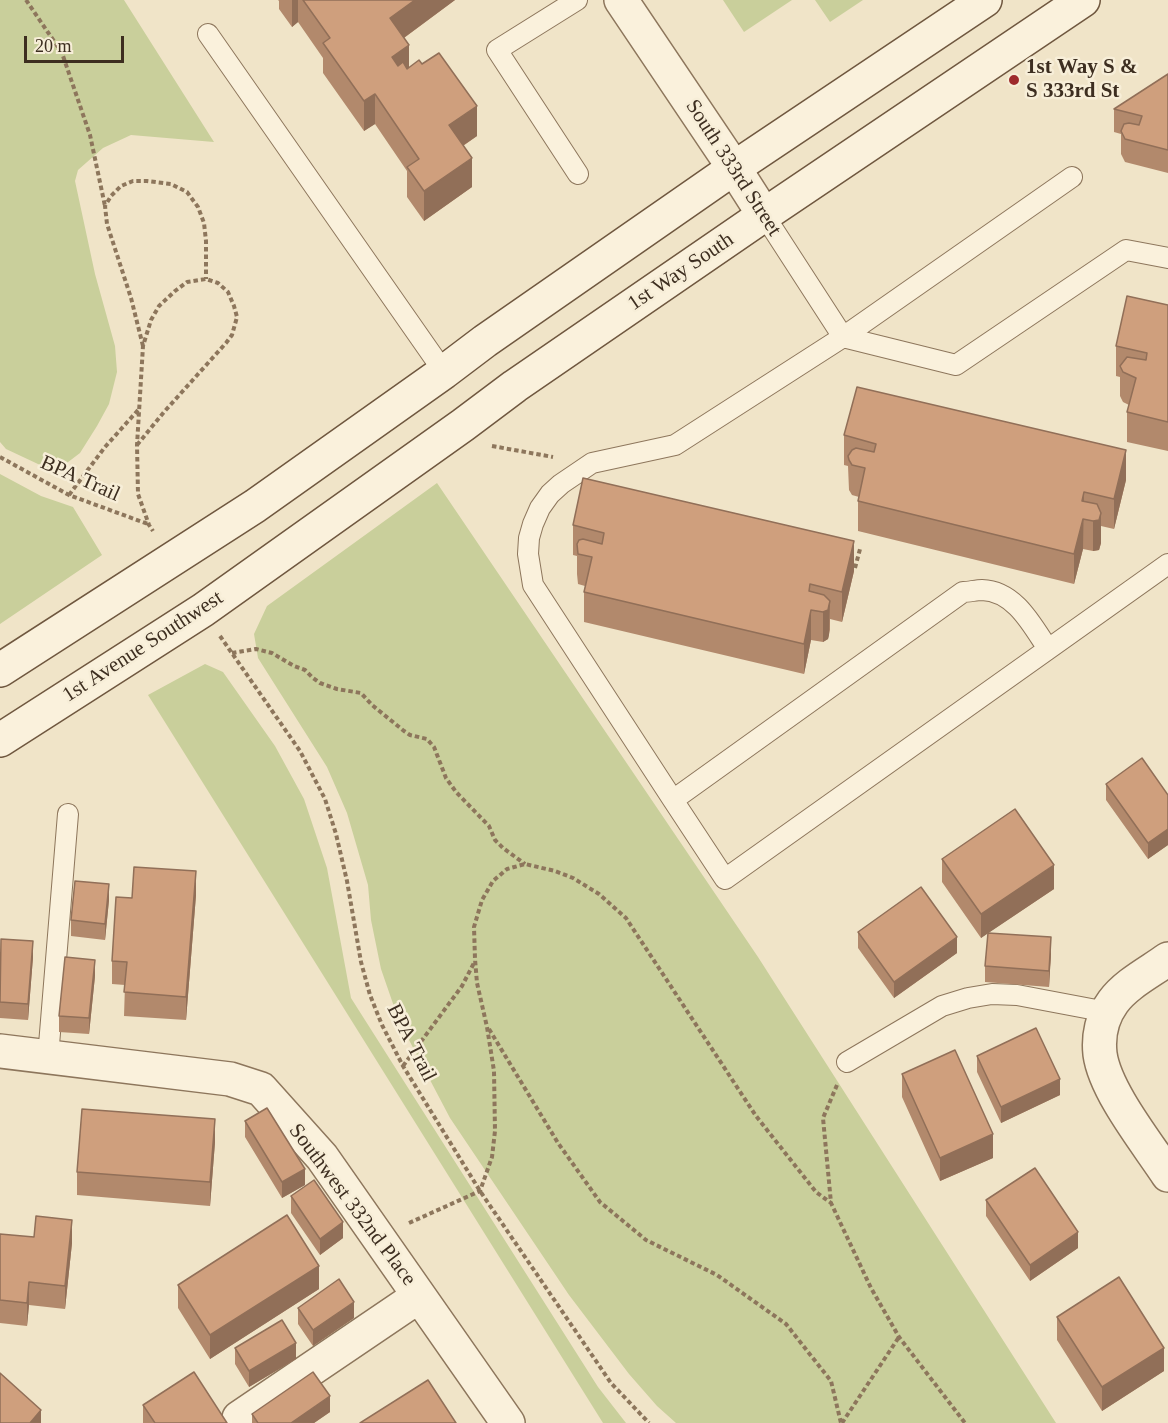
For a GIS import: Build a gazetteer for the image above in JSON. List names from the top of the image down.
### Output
{
  "streets": {
    "main road": [
      "South 333rd Street",
      "1st Way South",
      "1st Avenue Southwest",
      "Southwest 332nd Place"
    ],
    "path": ["BPA Trail"]
  },
  "crossings": [
    ["South 333rd Street", "1st Way South"],
    ["1st Way South", "1st Avenue Southwest"]
  ],
  "places": ["1st Way S & S 333rd St"],
  "scale_bar": "20 m"
}
